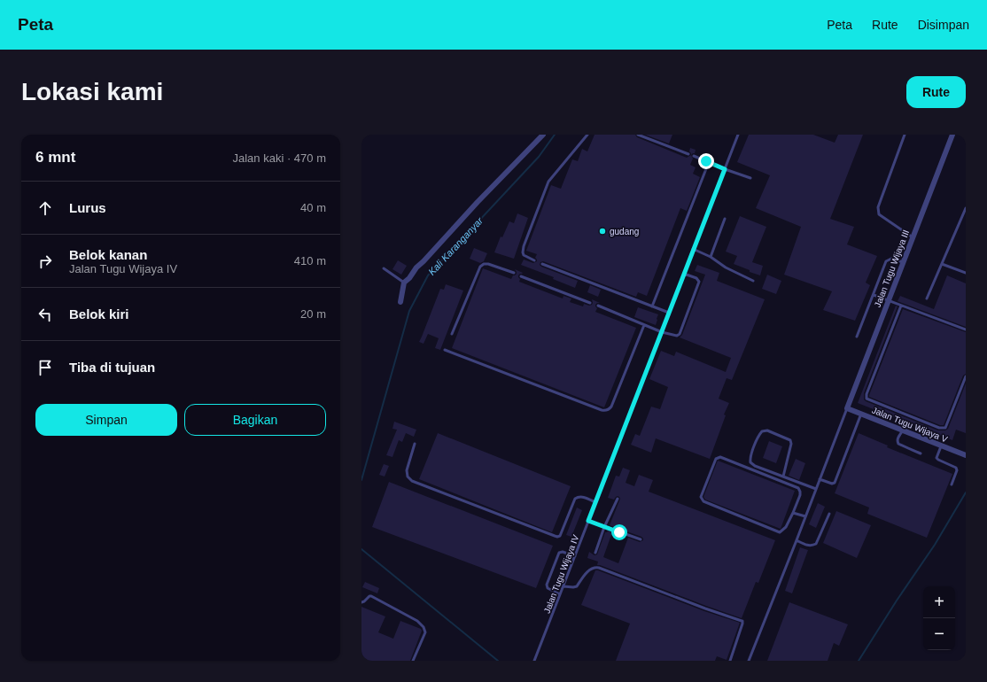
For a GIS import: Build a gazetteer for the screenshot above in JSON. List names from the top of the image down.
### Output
{
  "streets": {
    "street": ["Jalan Tugu Wijaya III", "Jalan Tugu Wijaya V"],
    "lane": ["Jalan Tugu Wijaya IV"]
  },
  "crossings": [
    ["Jalan Tugu Wijaya III", "Jalan Tugu Wijaya V"]
  ],
  "water": ["Kali Karanganyar"],
  "places": ["gudang"],
  "page": {
    "header": "Peta",
    "nav": ["Peta", "Rute", "Disimpan"],
    "buttons": [
      "Rute",
      ["Simpan", "Bagikan"]
    ],
    "title": "Lokasi kami",
    "heading": ["6 mnt", "Jalan kaki · 470 m"],
    "list": [
      ["Lurus", "40 m"],
      ["Belok kanan", "Jalan Tugu Wijaya IV", "410 m"],
      ["Belok kiri", "20 m"],
      "Tiba di tujuan"
    ],
    "map_buttons": ["+", "−"]
  }
}
